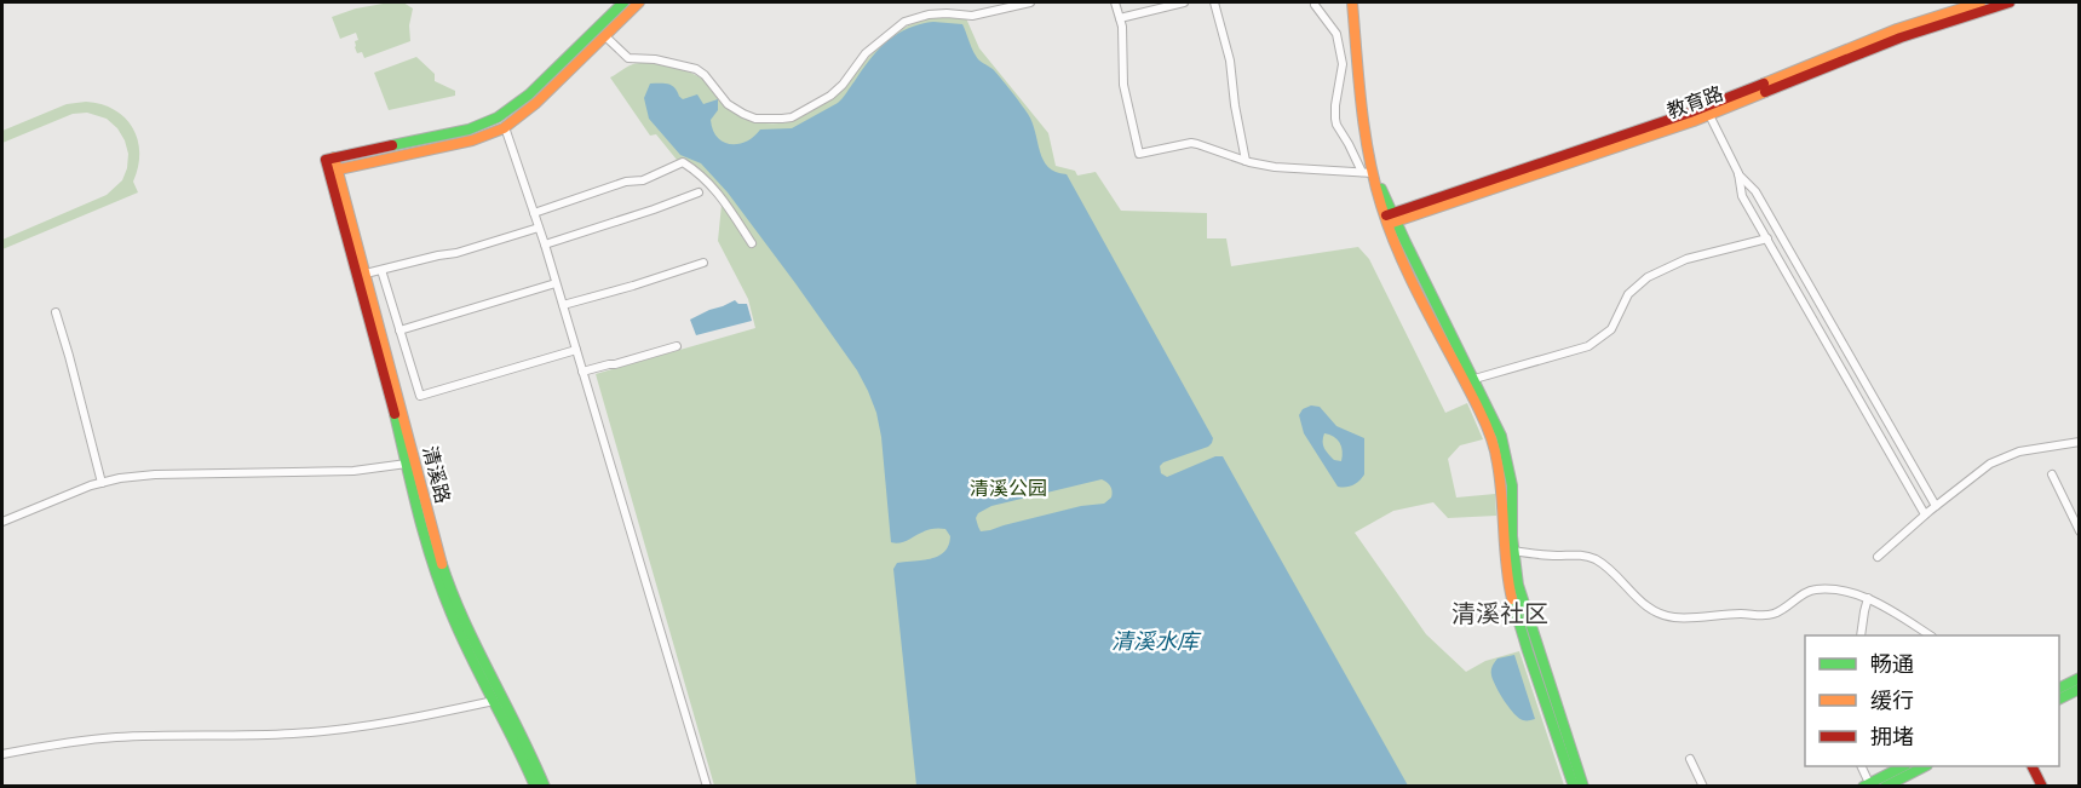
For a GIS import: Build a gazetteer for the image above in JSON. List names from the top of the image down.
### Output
{
  "streets": {
    "street": ["教育路", "清溪路"]
  },
  "districts": ["清溪社区"],
  "water": ["清溪水库"],
  "parks": ["清溪公园"],
  "legend": ["畅通", "缓行", "拥堵"]
}
